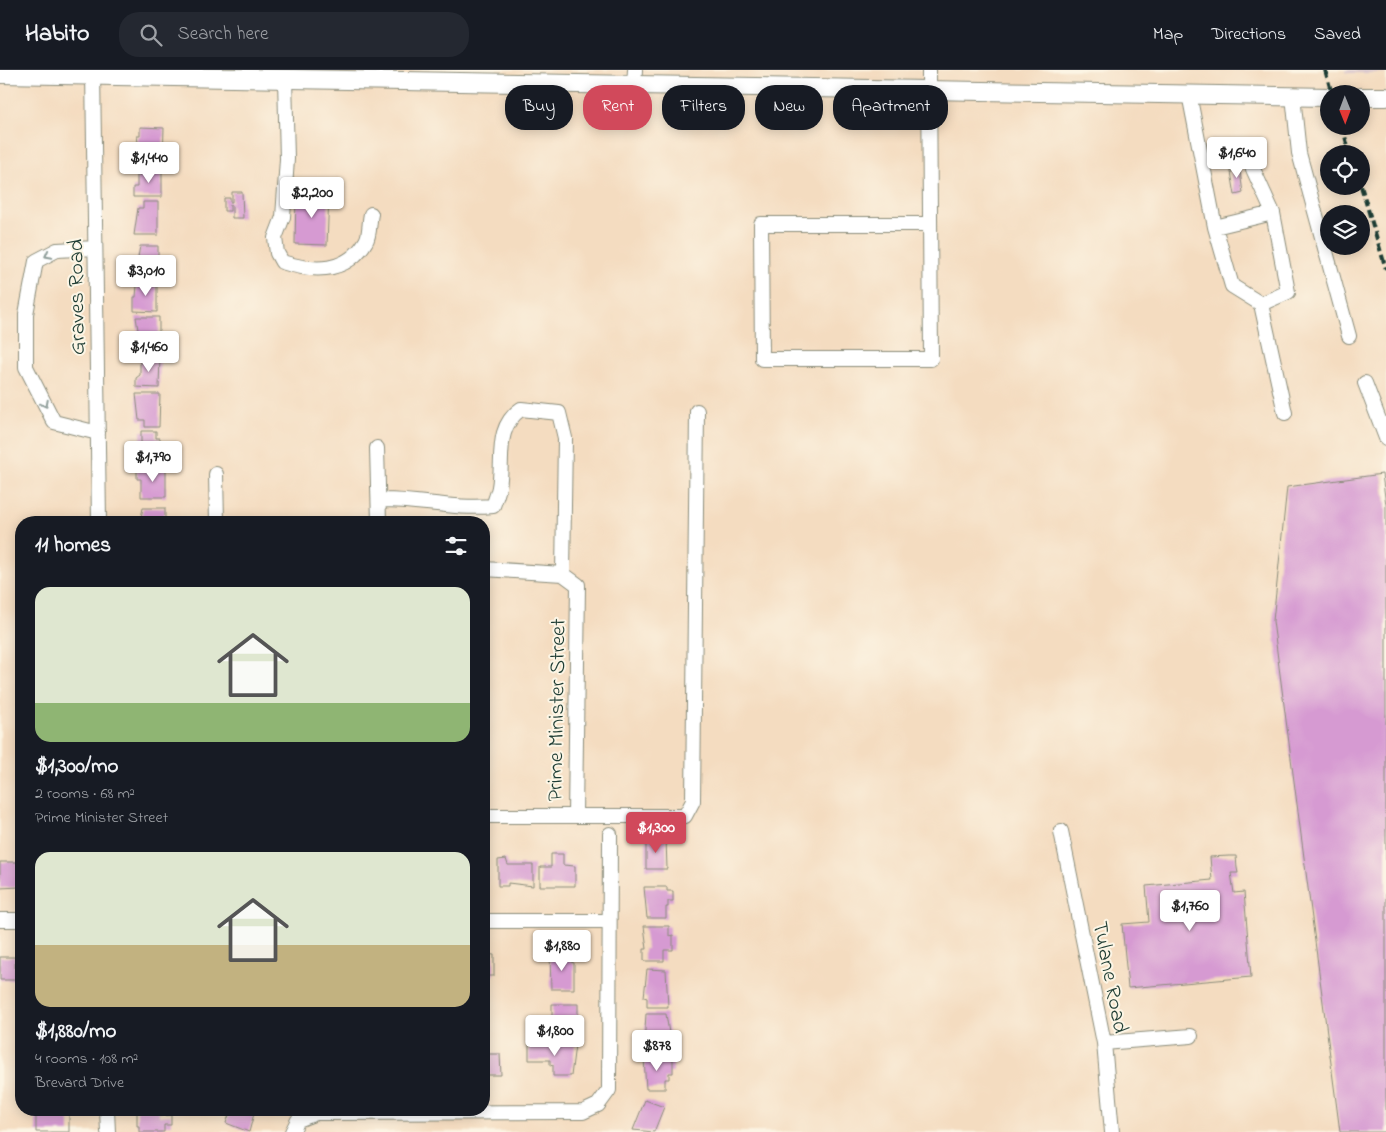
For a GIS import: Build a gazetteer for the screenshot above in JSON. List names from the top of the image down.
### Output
{
  "streets": {
    "street": ["Graves Road", "Prime Minister Street", "Tulane Road"]
  },
  "north": "bottom",
  "page": {
    "header": "Habito",
    "search": "Search here",
    "nav": ["Map", "Directions", "Saved"],
    "chip": [
      "Buy",
      "Rent",
      "Filters",
      "New",
      "Apartment"
    ],
    "price": [
      "$1,640",
      "$1,440",
      "$2,200",
      "$3,010",
      "$1,460",
      "$1,790",
      "$1,300",
      "$1,760",
      "$1,880",
      "$1,800",
      "$878"
    ],
    "heading": "11 homes",
    "list": [
      {
        "name": "$1,300/mo",
        "note": "2 rooms · 68 m² · Prime Minister Street"
      },
      {
        "name": "$1,880/mo",
        "note": "4 rooms · 108 m² · Brevard Drive"
      }
    ]
  }
}
